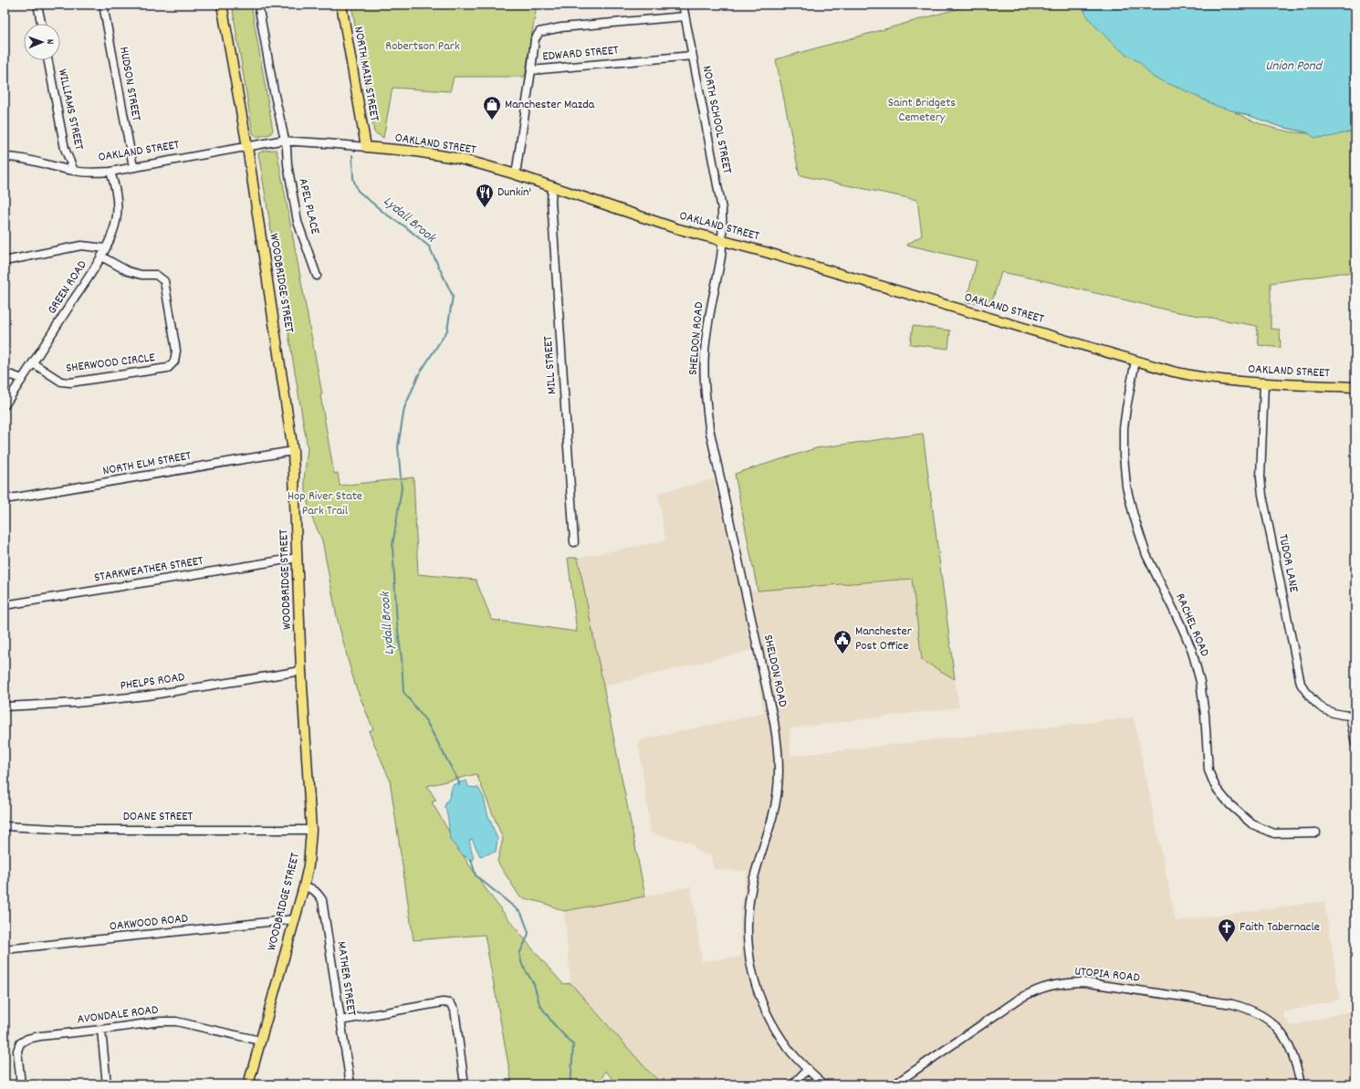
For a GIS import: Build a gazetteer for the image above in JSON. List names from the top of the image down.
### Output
{
  "streets": {
    "main road": ["NORTH MAIN STREET", "OAKLAND STREET", "WOODBRIDGE STREET"],
    "street": [
      "EDWARD STREET",
      "HUDSON STREET",
      "WILLIAMS STREET",
      "NORTH SCHOOL STREET",
      "APEL PLACE",
      "GREEN ROAD",
      "SHELDON ROAD",
      "SHERWOOD CIRCLE",
      "MILL STREET",
      "NORTH ELM STREET",
      "TUDOR LANE",
      "STARKWEATHER STREET",
      "RACHEL ROAD",
      "PHELPS ROAD",
      "DOANE STREET",
      "OAKWOOD ROAD",
      "UTOPIA ROAD",
      "MATHER STREET",
      "AVONDALE ROAD"
    ]
  },
  "crossings": [
    ["EDWARD STREET", "NORTH SCHOOL STREET"],
    ["EDWARD STREET", "OAKLAND STREET"],
    ["NORTH MAIN STREET", "OAKLAND STREET"],
    ["HUDSON STREET", "OAKLAND STREET"],
    ["WILLIAMS STREET", "OAKLAND STREET"],
    ["NORTH SCHOOL STREET", "OAKLAND STREET"],
    ["NORTH SCHOOL STREET", "SHELDON ROAD"],
    ["OAKLAND STREET", "APEL PLACE"],
    ["OAKLAND STREET", "WOODBRIDGE STREET"],
    ["OAKLAND STREET", "GREEN ROAD"],
    ["OAKLAND STREET", "SHELDON ROAD"],
    ["OAKLAND STREET", "MILL STREET"],
    ["OAKLAND STREET", "TUDOR LANE"],
    ["OAKLAND STREET", "RACHEL ROAD"],
    ["WOODBRIDGE STREET", "NORTH ELM STREET"],
    ["WOODBRIDGE STREET", "STARKWEATHER STREET"],
    ["WOODBRIDGE STREET", "PHELPS ROAD"],
    ["WOODBRIDGE STREET", "DOANE STREET"],
    ["WOODBRIDGE STREET", "OAKWOOD ROAD"],
    ["WOODBRIDGE STREET", "MATHER STREET"],
    ["WOODBRIDGE STREET", "AVONDALE ROAD"],
    ["GREEN ROAD", "SHERWOOD CIRCLE"]
  ],
  "water": ["Union Pond", "Lydall Brook"],
  "parks": ["Robertson Park", "Saint Bridgets Cemetery", "Hop River State Park Trail"],
  "places": {
    "shop": ["Manchester Mazda"],
    "restaurant": ["Dunkin'"],
    "public building": ["Manchester Post Office"],
    "church": ["Faith Tabernacle"]
  },
  "north": "right"
}
